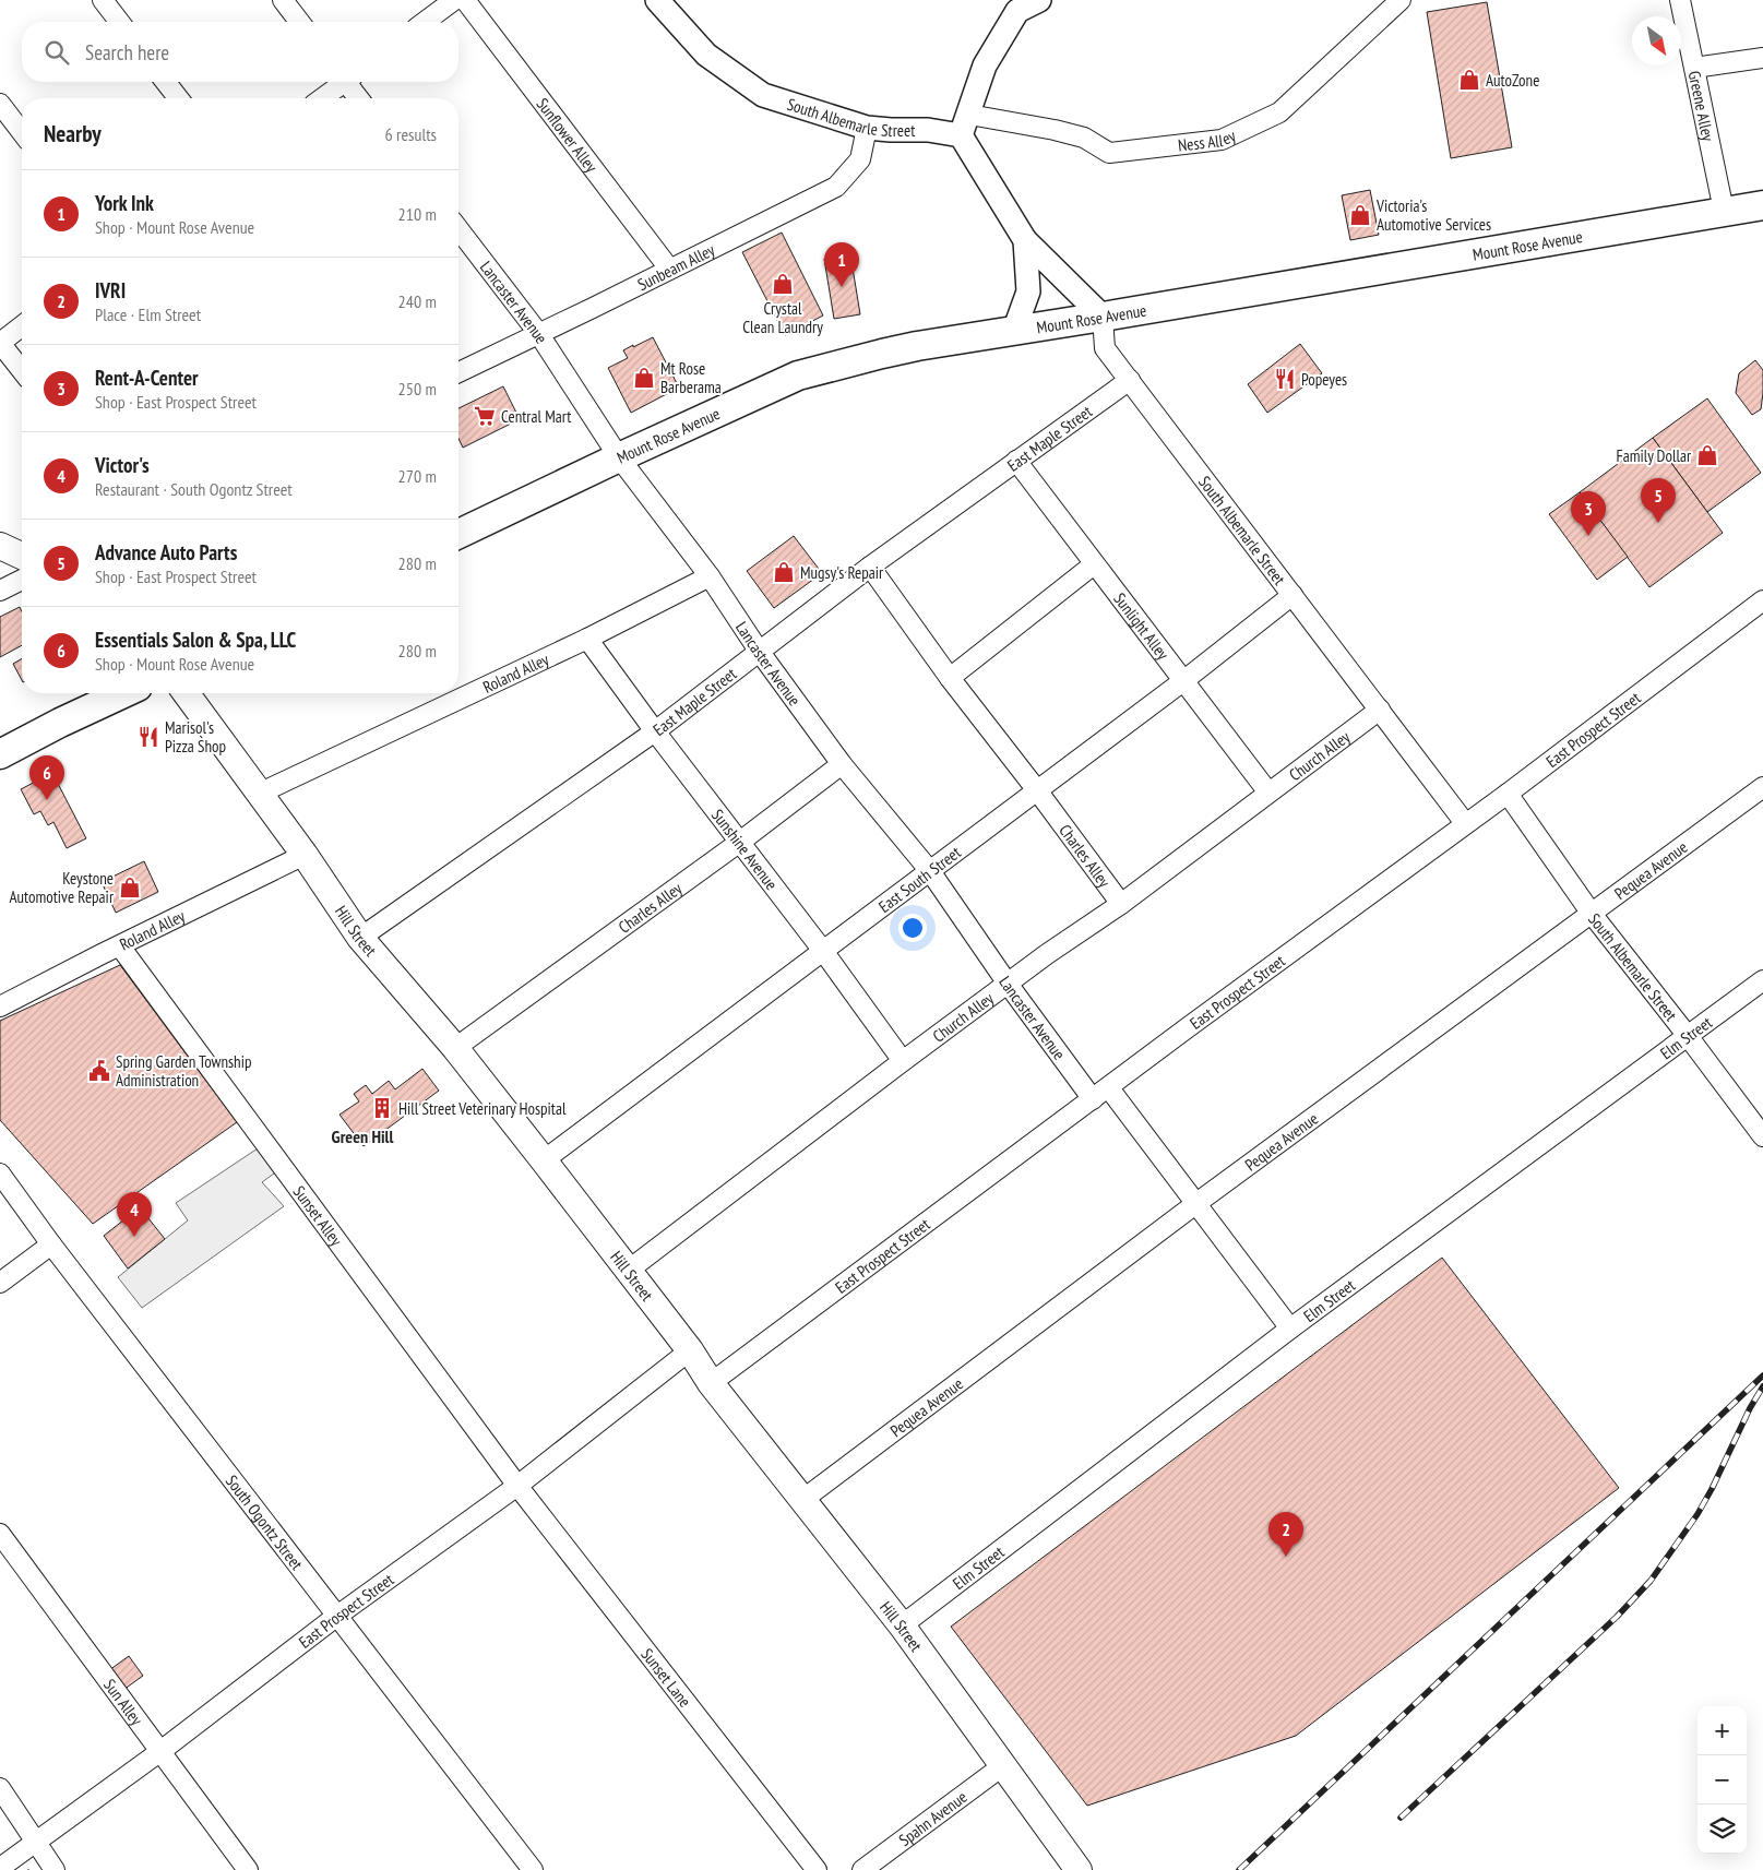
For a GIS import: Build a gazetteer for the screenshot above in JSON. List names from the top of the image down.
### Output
{
  "streets": {
    "main road": ["Mount Rose Avenue", "Hill Street"],
    "street": [
      "Greene Alley",
      "South Albemarle Street",
      "Sunflower Alley",
      "Ness Alley",
      "Sunbeam Alley",
      "Lancaster Avenue",
      "East Maple Street",
      "Sunlight Alley",
      "Roland Alley",
      "East Prospect Street",
      "Church Alley",
      "Sunshine Avenue",
      "Charles Alley",
      "Pequea Avenue",
      "East South Street",
      "Elm Street",
      "Sunset Alley",
      "South Ogontz Street",
      "Sunset Lane",
      "Sun Alley",
      "Spahn Avenue"
    ]
  },
  "crossings": [
    ["Greene Alley", "Mount Rose Avenue"],
    ["South Albemarle Street", "Ness Alley"],
    ["South Albemarle Street", "Mount Rose Avenue"],
    ["South Albemarle Street", "Sunbeam Alley"],
    ["South Albemarle Street", "East Maple Street"],
    ["South Albemarle Street", "East Prospect Street"],
    ["South Albemarle Street", "Church Alley"],
    ["South Albemarle Street", "Pequea Avenue"],
    ["South Albemarle Street", "East South Street"],
    ["South Albemarle Street", "Elm Street"],
    ["Sunflower Alley", "Sunbeam Alley"],
    ["Mount Rose Avenue", "Lancaster Avenue"],
    ["Sunbeam Alley", "Lancaster Avenue"],
    ["Lancaster Avenue", "East Maple Street"],
    ["Lancaster Avenue", "Roland Alley"],
    ["Lancaster Avenue", "East Prospect Street"],
    ["Lancaster Avenue", "Church Alley"],
    ["Lancaster Avenue", "Charles Alley"],
    ["Lancaster Avenue", "East South Street"],
    ["East Maple Street", "Sunlight Alley"],
    ["East Maple Street", "Sunshine Avenue"],
    ["East Maple Street", "Charles Alley"],
    ["East Maple Street", "Hill Street"],
    ["Sunlight Alley", "Church Alley"],
    ["Sunlight Alley", "East South Street"],
    ["Roland Alley", "Sunshine Avenue"],
    ["Roland Alley", "Hill Street"],
    ["Roland Alley", "Sunset Alley"],
    ["East Prospect Street", "Hill Street"],
    ["East Prospect Street", "Sunset Alley"],
    ["East Prospect Street", "South Ogontz Street"],
    ["East Prospect Street", "Sunset Lane"],
    ["East Prospect Street", "Sun Alley"],
    ["Church Alley", "Sunshine Avenue"],
    ["Church Alley", "Charles Alley"],
    ["Church Alley", "Hill Street"],
    ["Sunshine Avenue", "Charles Alley"],
    ["Sunshine Avenue", "East South Street"],
    ["Charles Alley", "East South Street"],
    ["Charles Alley", "Hill Street"],
    ["Pequea Avenue", "Hill Street"],
    ["East South Street", "Hill Street"],
    ["Hill Street", "Elm Street"],
    ["Hill Street", "Spahn Avenue"],
    ["Sunset Alley", "Sunset Lane"]
  ],
  "districts": ["Green Hill"],
  "places": {
    "shop": [
      "AutoZone",
      "Victoria's Automotive Services",
      "Crystal Clean Laundry",
      "Mt Rose Barberama",
      "Family Dollar",
      "Mugsy's Repair",
      "Keystone Automotive Repair"
    ],
    "restaurant": ["Popeyes", "Marisol's Pizza Shop"],
    "supermarket": ["Central Mart"],
    "public building": ["Spring Garden Township Administration"],
    "building": ["Hill Street Veterinary Hospital"]
  },
  "north": "bottom right",
  "page": {
    "search": "Search here",
    "heading": ["Nearby", "6 results"],
    "list": [
      {
        "mark": "1",
        "name": "York Ink",
        "note": "Shop · Mount Rose Avenue",
        "value": "210 m"
      },
      {
        "mark": "2",
        "name": "IVRI",
        "note": "Place · Elm Street",
        "value": "240 m"
      },
      {
        "mark": "3",
        "name": "Rent-A-Center",
        "note": "Shop · East Prospect Street",
        "value": "250 m"
      },
      {
        "mark": "4",
        "name": "Victor's",
        "note": "Restaurant · South Ogontz Street",
        "value": "270 m"
      },
      {
        "mark": "5",
        "name": "Advance Auto Parts",
        "note": "Shop · East Prospect Street",
        "value": "280 m"
      },
      {
        "mark": "6",
        "name": "Essentials Salon & Spa, LLC",
        "note": "Shop · Mount Rose Avenue",
        "value": "280 m"
      }
    ],
    "pins": [
      "1",
      "5",
      "3",
      "6",
      "4",
      "2"
    ],
    "map_buttons": ["+", "−"]
  }
}
